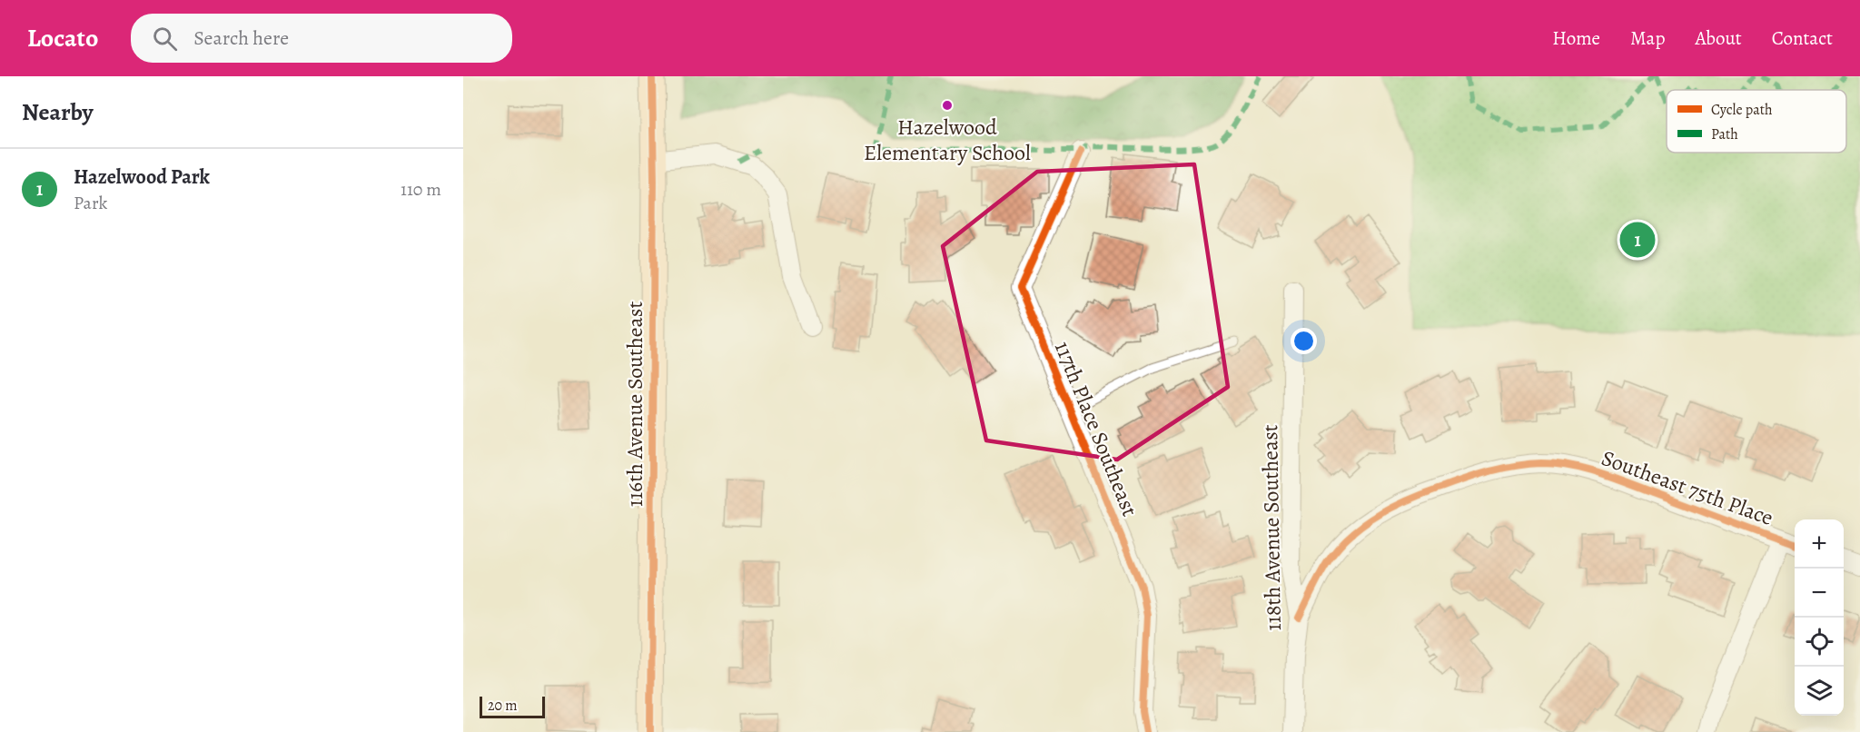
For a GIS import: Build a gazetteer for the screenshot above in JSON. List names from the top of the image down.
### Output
{
  "streets": {
    "street": [
      "116th Avenue Southeast",
      "117th Place Southeast",
      "Southeast 75th Place",
      "118th Avenue Southeast"
    ]
  },
  "crossings": [
    ["Southeast 75th Place", "118th Avenue Southeast"]
  ],
  "places": ["Hazelwood Elementary School"],
  "legend": ["Cycle path", "Path"],
  "scale_bar": "20 m",
  "page": {
    "header": "Locato",
    "search": "Search here",
    "nav": [
      "Home",
      "Map",
      "About",
      "Contact"
    ],
    "heading": "Nearby",
    "list": [
      {
        "mark": "1",
        "name": "Hazelwood Park",
        "note": "Park",
        "value": "110 m"
      }
    ],
    "pins": "1",
    "map_buttons": ["+", "−"],
    "scale": "20 m"
  }
}
